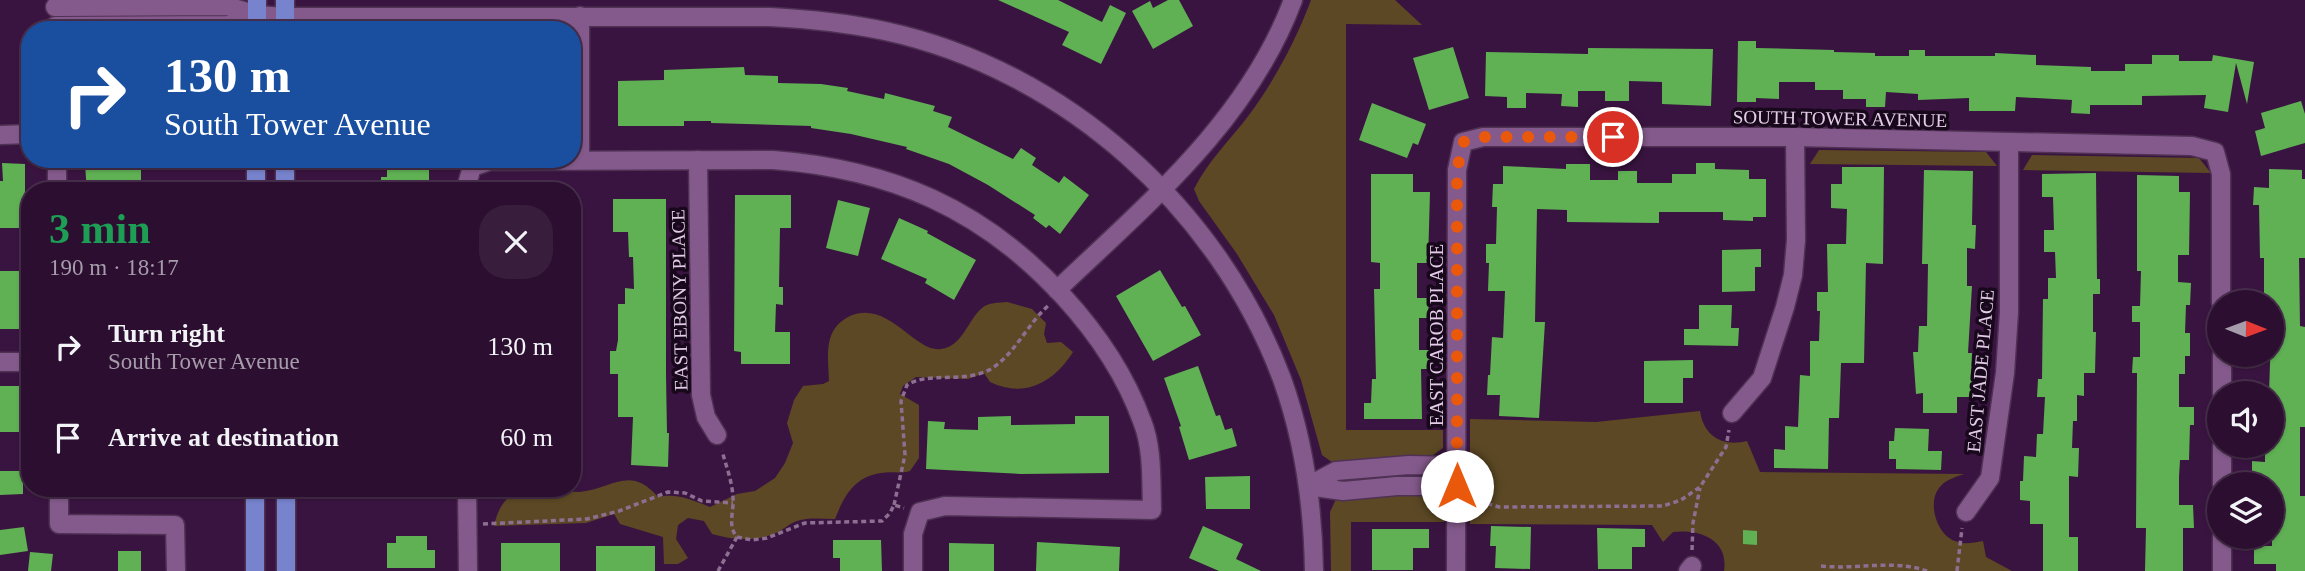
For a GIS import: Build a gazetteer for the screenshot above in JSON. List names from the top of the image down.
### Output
{
  "streets": {
    "street": [
      "SOUTH TOWER AVENUE",
      "EAST EBONY PLACE",
      "EAST CAROB PLACE",
      "EAST JADE PLACE"
    ]
  },
  "crossings": [
    ["SOUTH TOWER AVENUE", "EAST CAROB PLACE"],
    ["SOUTH TOWER AVENUE", "EAST JADE PLACE"]
  ],
  "north": "right",
  "page": {
    "turn": ["130 m", "South Tower Avenue"],
    "heading": ["3 min", "190 m · 18:17"],
    "list": [
      {
        "name": "Turn right",
        "note": "South Tower Avenue",
        "value": "130 m"
      },
      {
        "name": "Arrive at destination",
        "value": "60 m"
      }
    ]
  }
}
